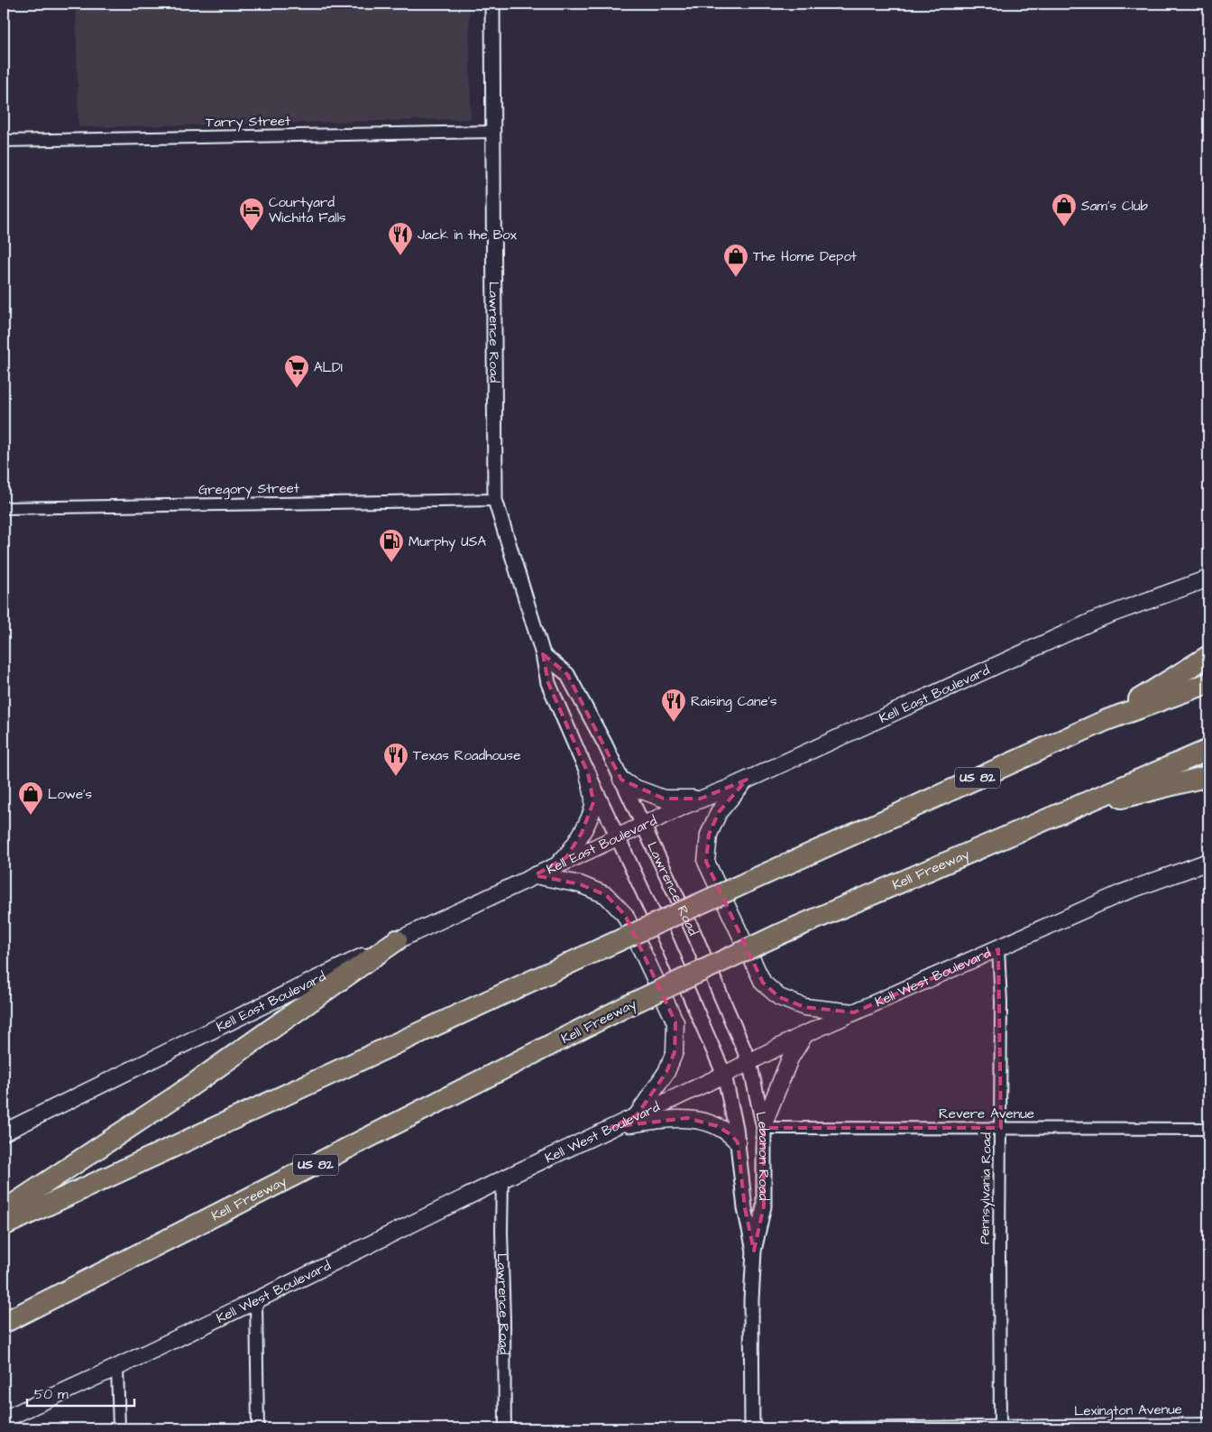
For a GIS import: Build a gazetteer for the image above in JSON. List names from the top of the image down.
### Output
{
  "streets": {
    "highway": ["US 82", "Kell Freeway"],
    "main road": ["Kell East Boulevard", "Kell West Boulevard"],
    "street": [
      "Tarry Street",
      "Lawrence Road",
      "Gregory Street",
      "Revere Avenue",
      "Lebanon Road",
      "Pennsylvania Road",
      "Lexington Avenue"
    ]
  },
  "crossings": [
    ["Tarry Street", "Lawrence Road"],
    ["Lawrence Road", "Gregory Street"],
    ["Lawrence Road", "Kell East Boulevard"],
    ["Lawrence Road", "Kell West Boulevard"],
    ["Lawrence Road", "Lebanon Road"],
    ["Kell West Boulevard", "Lebanon Road"],
    ["Kell West Boulevard", "Pennsylvania Road"],
    ["Revere Avenue", "Lebanon Road"],
    ["Revere Avenue", "Pennsylvania Road"],
    ["Pennsylvania Road", "Lexington Avenue"]
  ],
  "places": {
    "shop": ["Sam's Club", "The Home Depot", "Lowe's"],
    "hotel": ["Courtyard Wichita Falls"],
    "restaurant": ["Jack in the Box", "Raising Cane's", "Texas Roadhouse"],
    "supermarket": ["ALDI"],
    "fuel station": ["Murphy USA"]
  },
  "scale_bar": "50 m"
}
